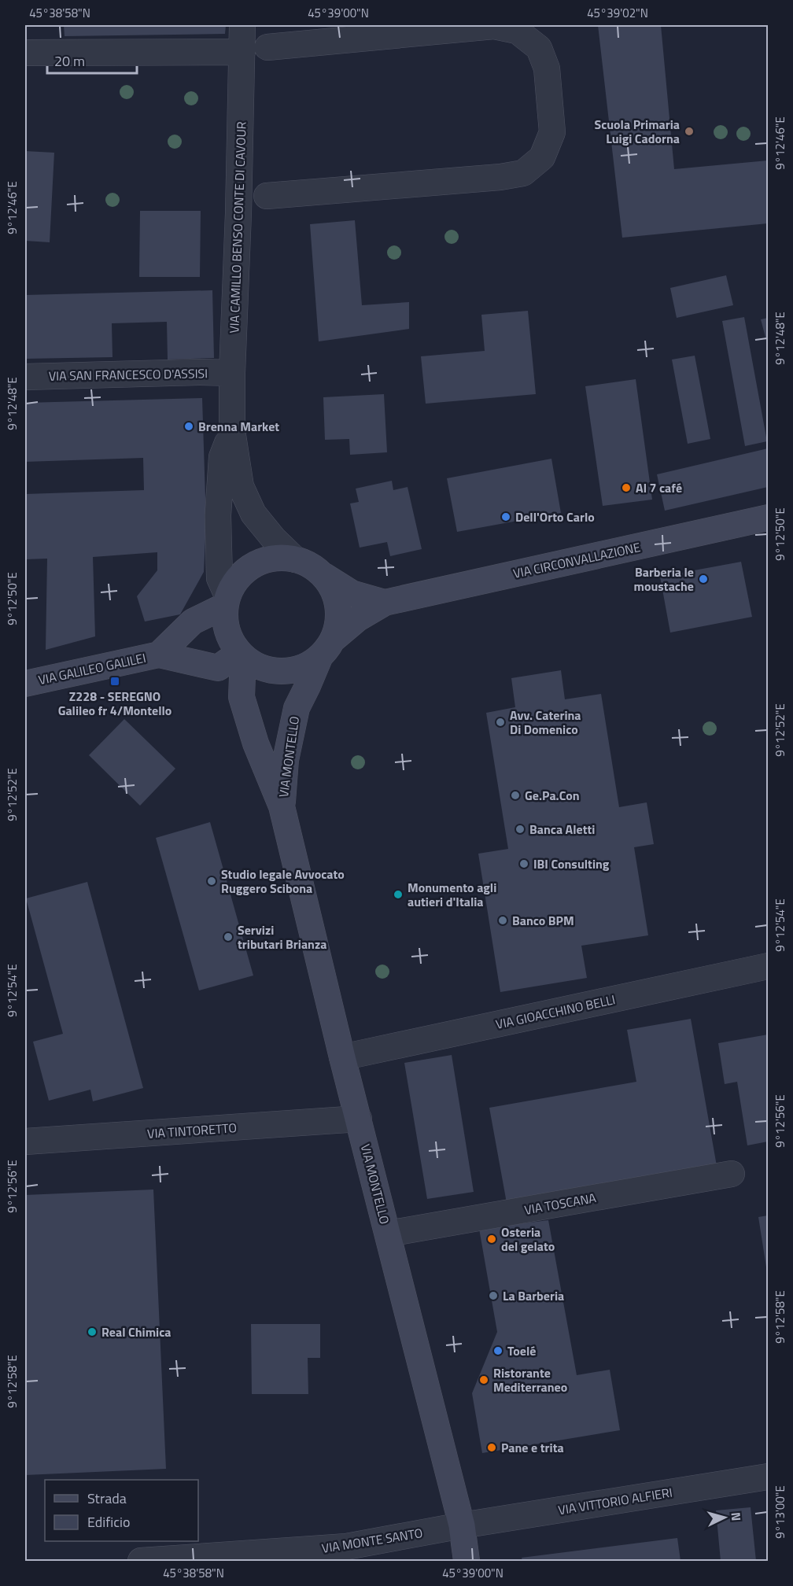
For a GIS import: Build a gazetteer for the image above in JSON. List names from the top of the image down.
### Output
{
  "streets": {
    "street": [
      "VIA CAMILLO BENSO CONTE DI CAVOUR",
      "VIA SAN FRANCESCO D'ASSISI",
      "VIA CIRCONVALLAZIONE",
      "VIA GALILEO GALILEI",
      "VIA MONTELLO",
      "VIA GIOACCHINO BELLI",
      "VIA TINTORETTO",
      "VIA TOSCANA",
      "VIA VITTORIO ALFIERI",
      "VIA MONTE SANTO"
    ]
  },
  "crossings": [
    ["VIA CAMILLO BENSO CONTE DI CAVOUR", "VIA SAN FRANCESCO D'ASSISI"],
    ["VIA CAMILLO BENSO CONTE DI CAVOUR", "VIA CIRCONVALLAZIONE"],
    ["VIA CAMILLO BENSO CONTE DI CAVOUR", "VIA GALILEO GALILEI"],
    ["VIA CAMILLO BENSO CONTE DI CAVOUR", "VIA MONTELLO"],
    ["VIA CIRCONVALLAZIONE", "VIA GALILEO GALILEI"],
    ["VIA CIRCONVALLAZIONE", "VIA MONTELLO"],
    ["VIA GALILEO GALILEI", "VIA MONTELLO"],
    ["VIA MONTELLO", "VIA GIOACCHINO BELLI"],
    ["VIA MONTELLO", "VIA TINTORETTO"],
    ["VIA MONTELLO", "VIA TOSCANA"],
    ["VIA MONTELLO", "VIA VITTORIO ALFIERI"],
    ["VIA MONTELLO", "VIA MONTE SANTO"],
    ["VIA VITTORIO ALFIERI", "VIA MONTE SANTO"]
  ],
  "places": {
    "other": [
      "Scuola Primaria Luigi Cadorna",
      "Brenna Market",
      "Al 7 café",
      "Dell'Orto Carlo",
      "Barberia le moustache",
      "Avv. Caterina Di Domenico",
      "Ge.Pa.Con",
      "Banca Aletti",
      "IBI Consulting",
      "Studio legale Avvocato Ruggero Scibona",
      "Monumento agli autieri d'Italia",
      "Banco BPM",
      "Servizi tributari Brianza",
      "Osteria del gelato",
      "La Barberia",
      "Real Chimica",
      "Toelé",
      "Ristorante Mediterraneo",
      "Pane e trita"
    ],
    "transit": ["Z228 - SEREGNO Galileo fr 4/Montello"]
  },
  "legend": ["Strada", "Edificio"],
  "scale_bar": "20 m",
  "north": "right",
  "coordinates": [
    "45°38'58\"N",
    "45°39'00\"N",
    "45°39'02\"N",
    "9°12'46\"E",
    "9°12'48\"E",
    "9°12'50\"E",
    "9°12'52\"E",
    "9°12'54\"E",
    "9°12'56\"E",
    "9°12'58\"E",
    "9°13'00\"E"
  ]
}
